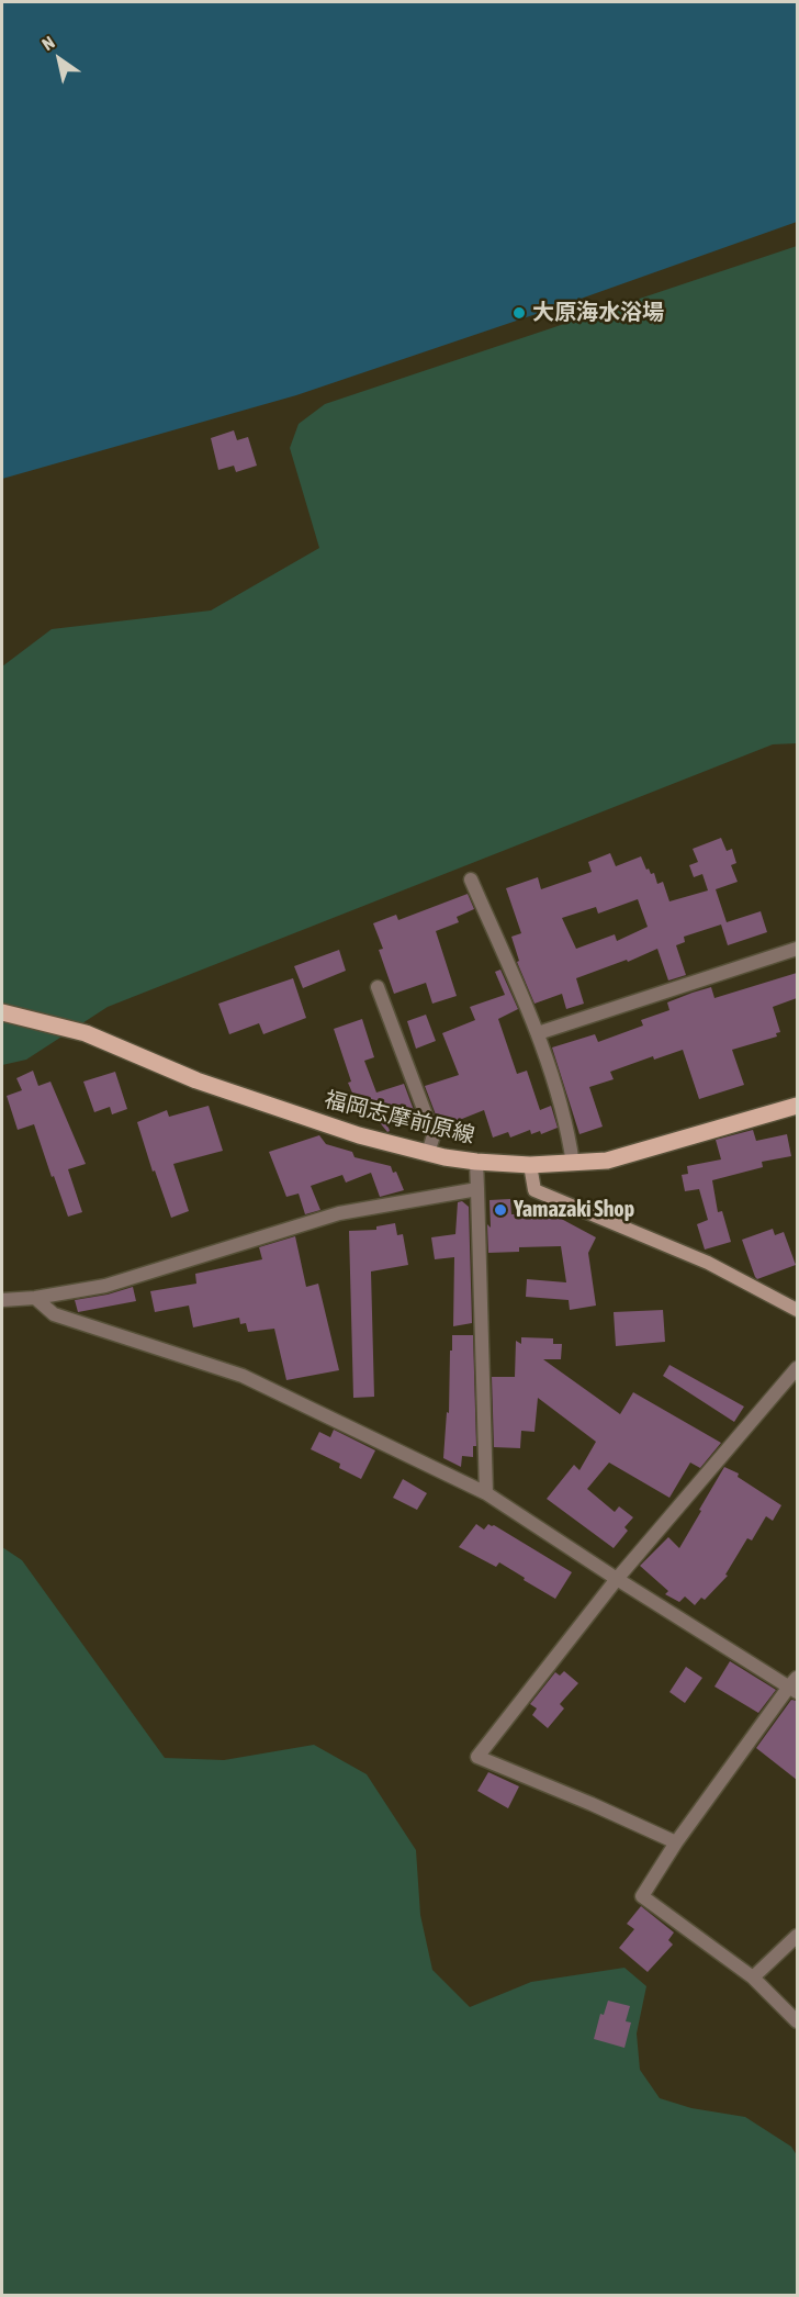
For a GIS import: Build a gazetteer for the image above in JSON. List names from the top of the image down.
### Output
{
  "streets": {
    "main road": ["福岡志摩前原線"]
  },
  "places": ["大原海水浴場", "Yamazaki Shop"],
  "north": "top left"
}
